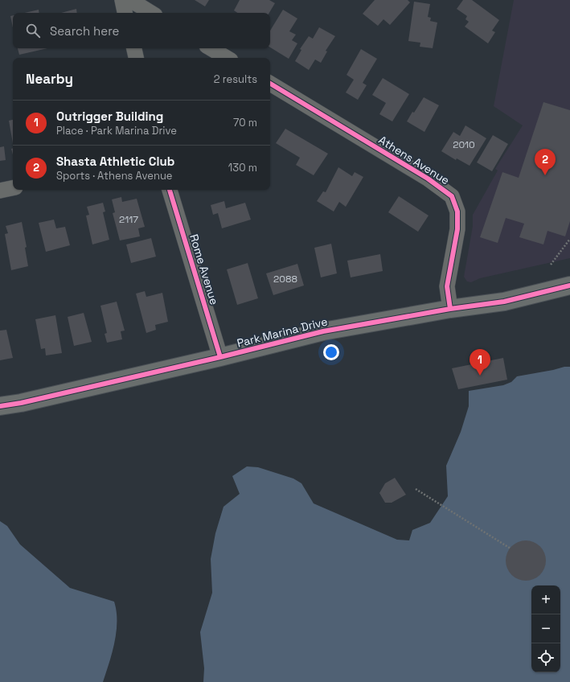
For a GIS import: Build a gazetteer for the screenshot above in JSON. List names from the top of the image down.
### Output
{
  "streets": {
    "main road": ["Park Marina Drive"],
    "street": ["Athens Avenue", "Rome Avenue"]
  },
  "crossings": [
    ["Athens Avenue", "Park Marina Drive"],
    ["Rome Avenue", "Park Marina Drive"]
  ],
  "house_numbers": ["2010", "2117", "2088"],
  "page": {
    "search": "Search here",
    "heading": ["Nearby", "2 results"],
    "list": [
      {
        "mark": "1",
        "name": "Outrigger Building",
        "note": "Place · Park Marina Drive",
        "value": "70 m"
      },
      {
        "mark": "2",
        "name": "Shasta Athletic Club",
        "note": "Sports · Athens Avenue",
        "value": "130 m"
      }
    ],
    "pins": ["2", "1"],
    "map_buttons": ["+", "−"]
  }
}
